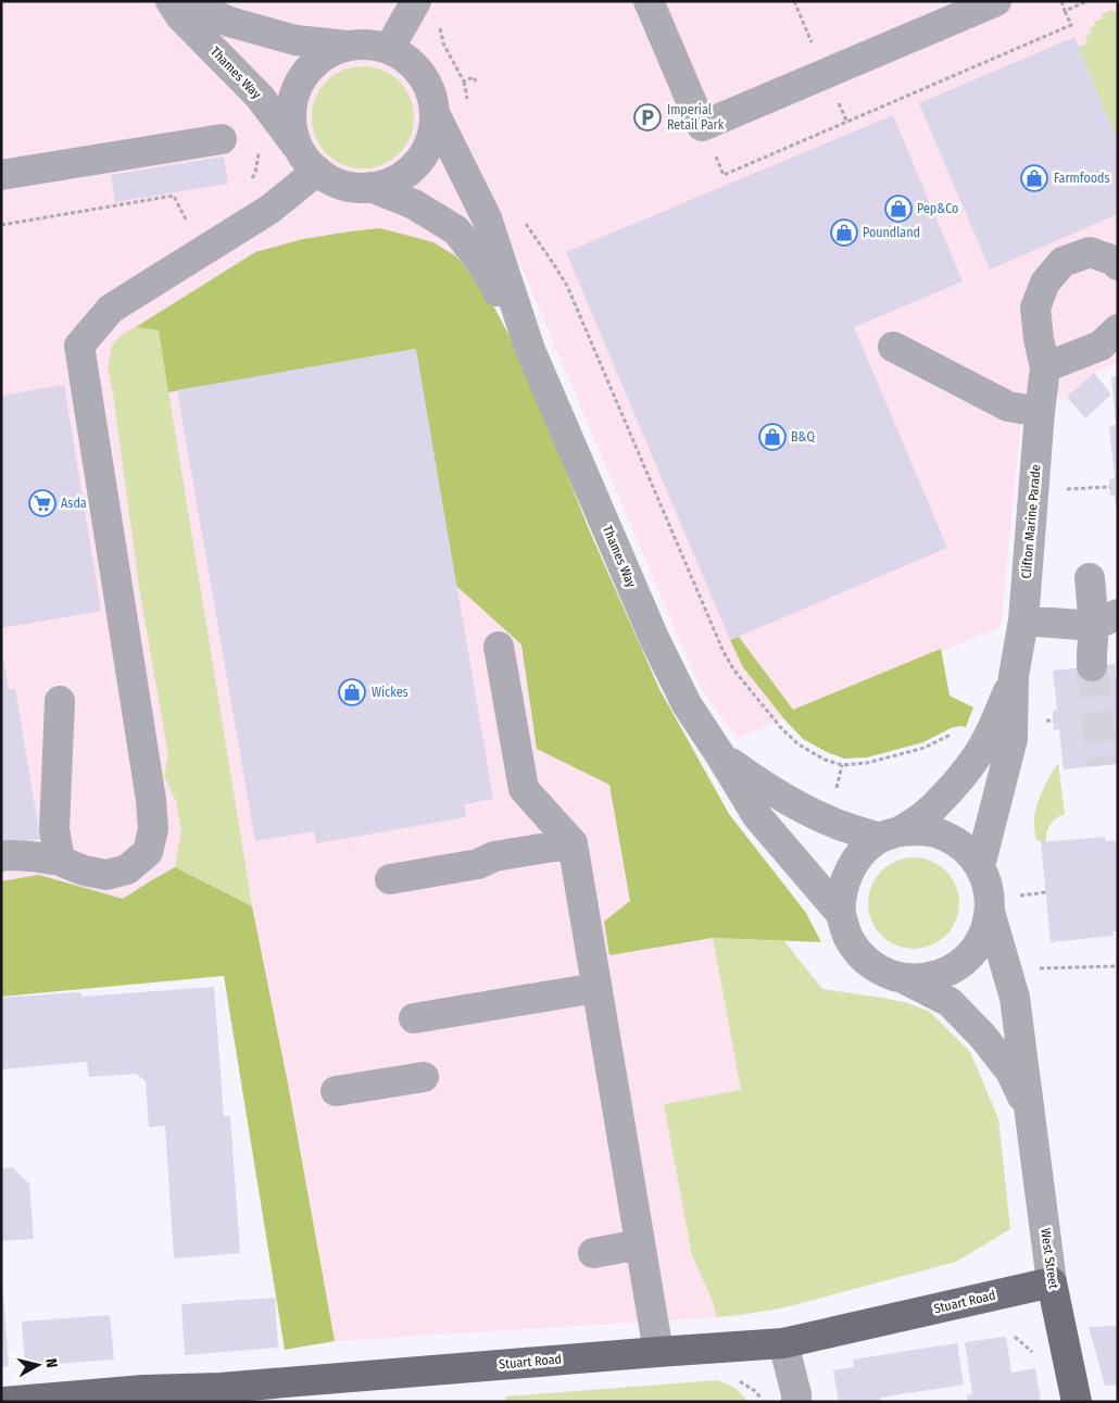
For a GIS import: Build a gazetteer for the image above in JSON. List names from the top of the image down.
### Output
{
  "streets": {
    "main road": ["West Street", "Stuart Road"],
    "street": ["Thames Way", "Clifton Marine Parade"]
  },
  "crossings": [
    ["Thames Way", "Clifton Marine Parade"],
    ["Thames Way", "West Street"],
    ["Clifton Marine Parade", "West Street"],
    ["West Street", "Stuart Road"]
  ],
  "places": {
    "parking": ["Imperial Retail Park"],
    "shop": [
      "Farmfoods",
      "Pep&Co",
      "Poundland",
      "B&Q",
      "Wickes"
    ],
    "supermarket": ["Asda"]
  },
  "north": "right"
}
